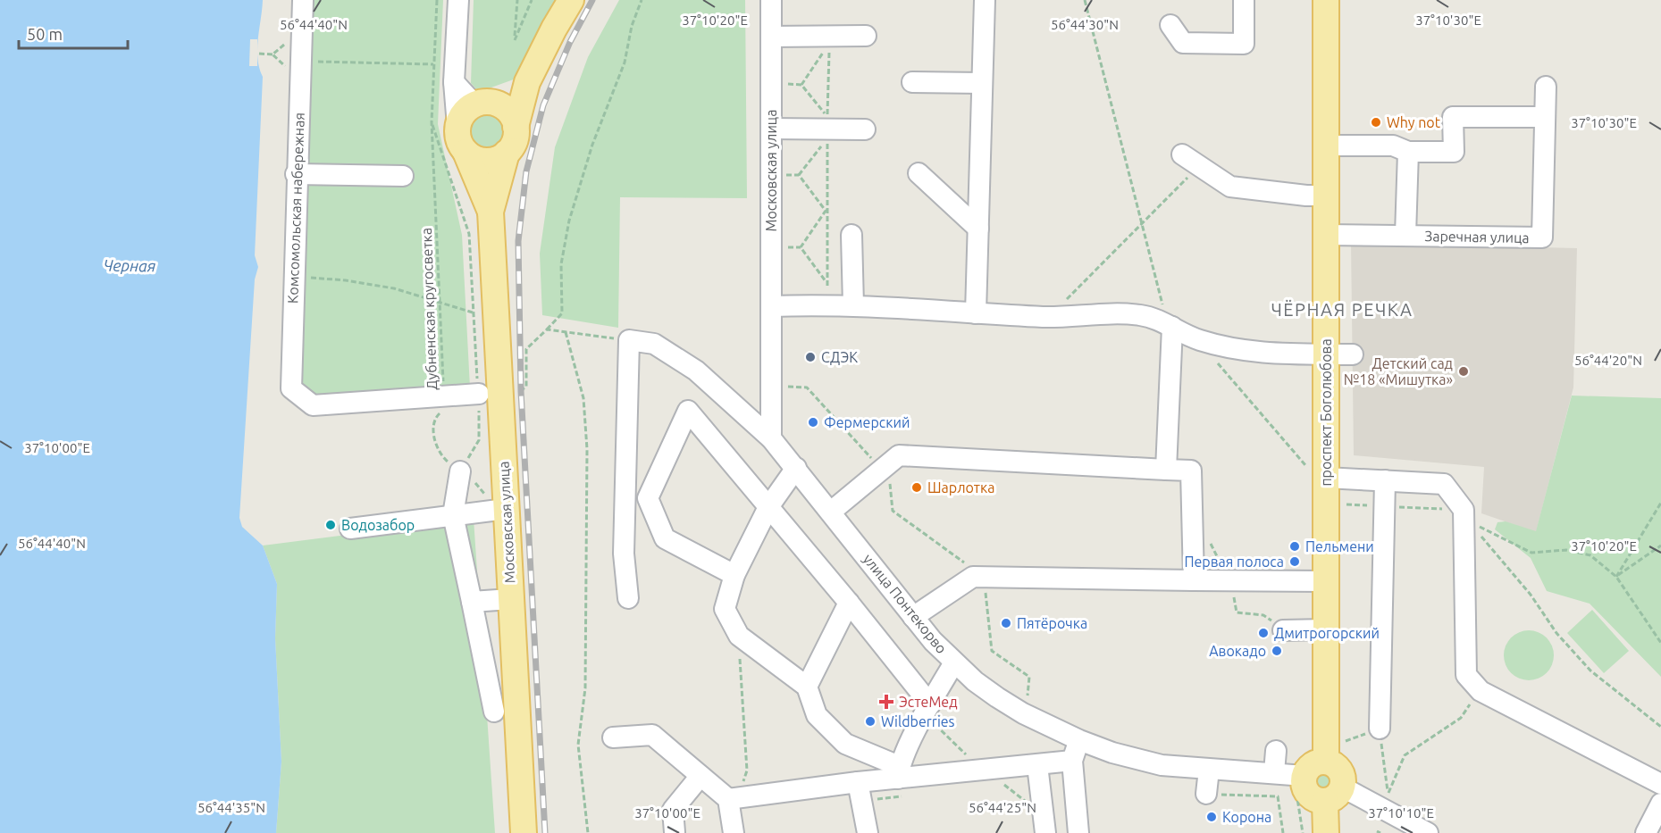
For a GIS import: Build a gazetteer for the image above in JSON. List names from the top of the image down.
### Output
{
  "streets": {
    "main road": ["Московская улица", "проспект Боголюбова"],
    "street": ["Комсомольская набережная", "Заречная улица", "улица Понтекорво"],
    "path": ["Дубненская кругосветка"]
  },
  "crossings": [
    ["Московская улица", "Дубненская кругосветка"],
    ["Московская улица", "улица Понтекорво"],
    ["Комсомольская набережная", "Дубненская кругосветка"],
    ["Заречная улица", "проспект Боголюбова"],
    ["проспект Боголюбова", "улица Понтекорво"]
  ],
  "districts": ["ЧЁРНАЯ РЕЧКА"],
  "water": ["Черная"],
  "places": {
    "other": [
      "Why not",
      "СДЭК",
      "Детский сад №18 «Мишутка»",
      "Фермерский",
      "Шарлотка",
      "Водозабор",
      "Пельмени",
      "Первая полоса",
      "Пятёрочка",
      "Дмитрогорский",
      "Авокадо",
      "Wildberries",
      "Корона"
    ],
    "health": ["ЭстеМед"]
  },
  "scale_bar": "50 m",
  "coordinates": [
    "37°10'20\"E",
    "37°10'30\"E",
    "56°44'40\"N",
    "56°44'30\"N",
    "56°44'20\"N",
    "37°10'00\"E",
    "56°44'35\"N",
    "56°44'25\"N",
    "37°10'10\"E"
  ]
}
